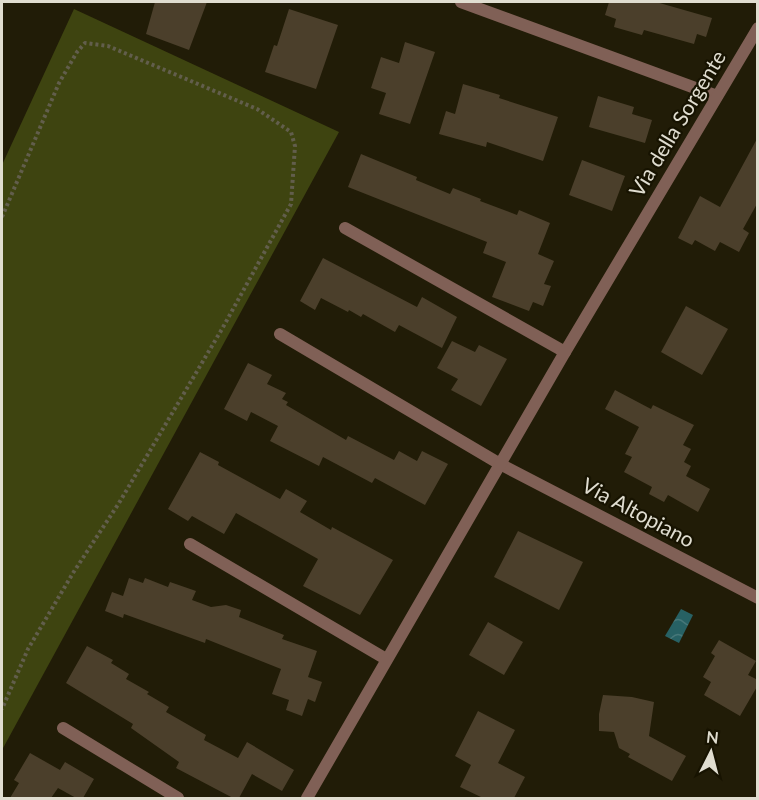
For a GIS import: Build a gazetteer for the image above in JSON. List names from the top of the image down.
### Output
{
  "streets": {
    "street": ["Via della Sorgente", "Via Altopiano"]
  },
  "north": "top"
}
